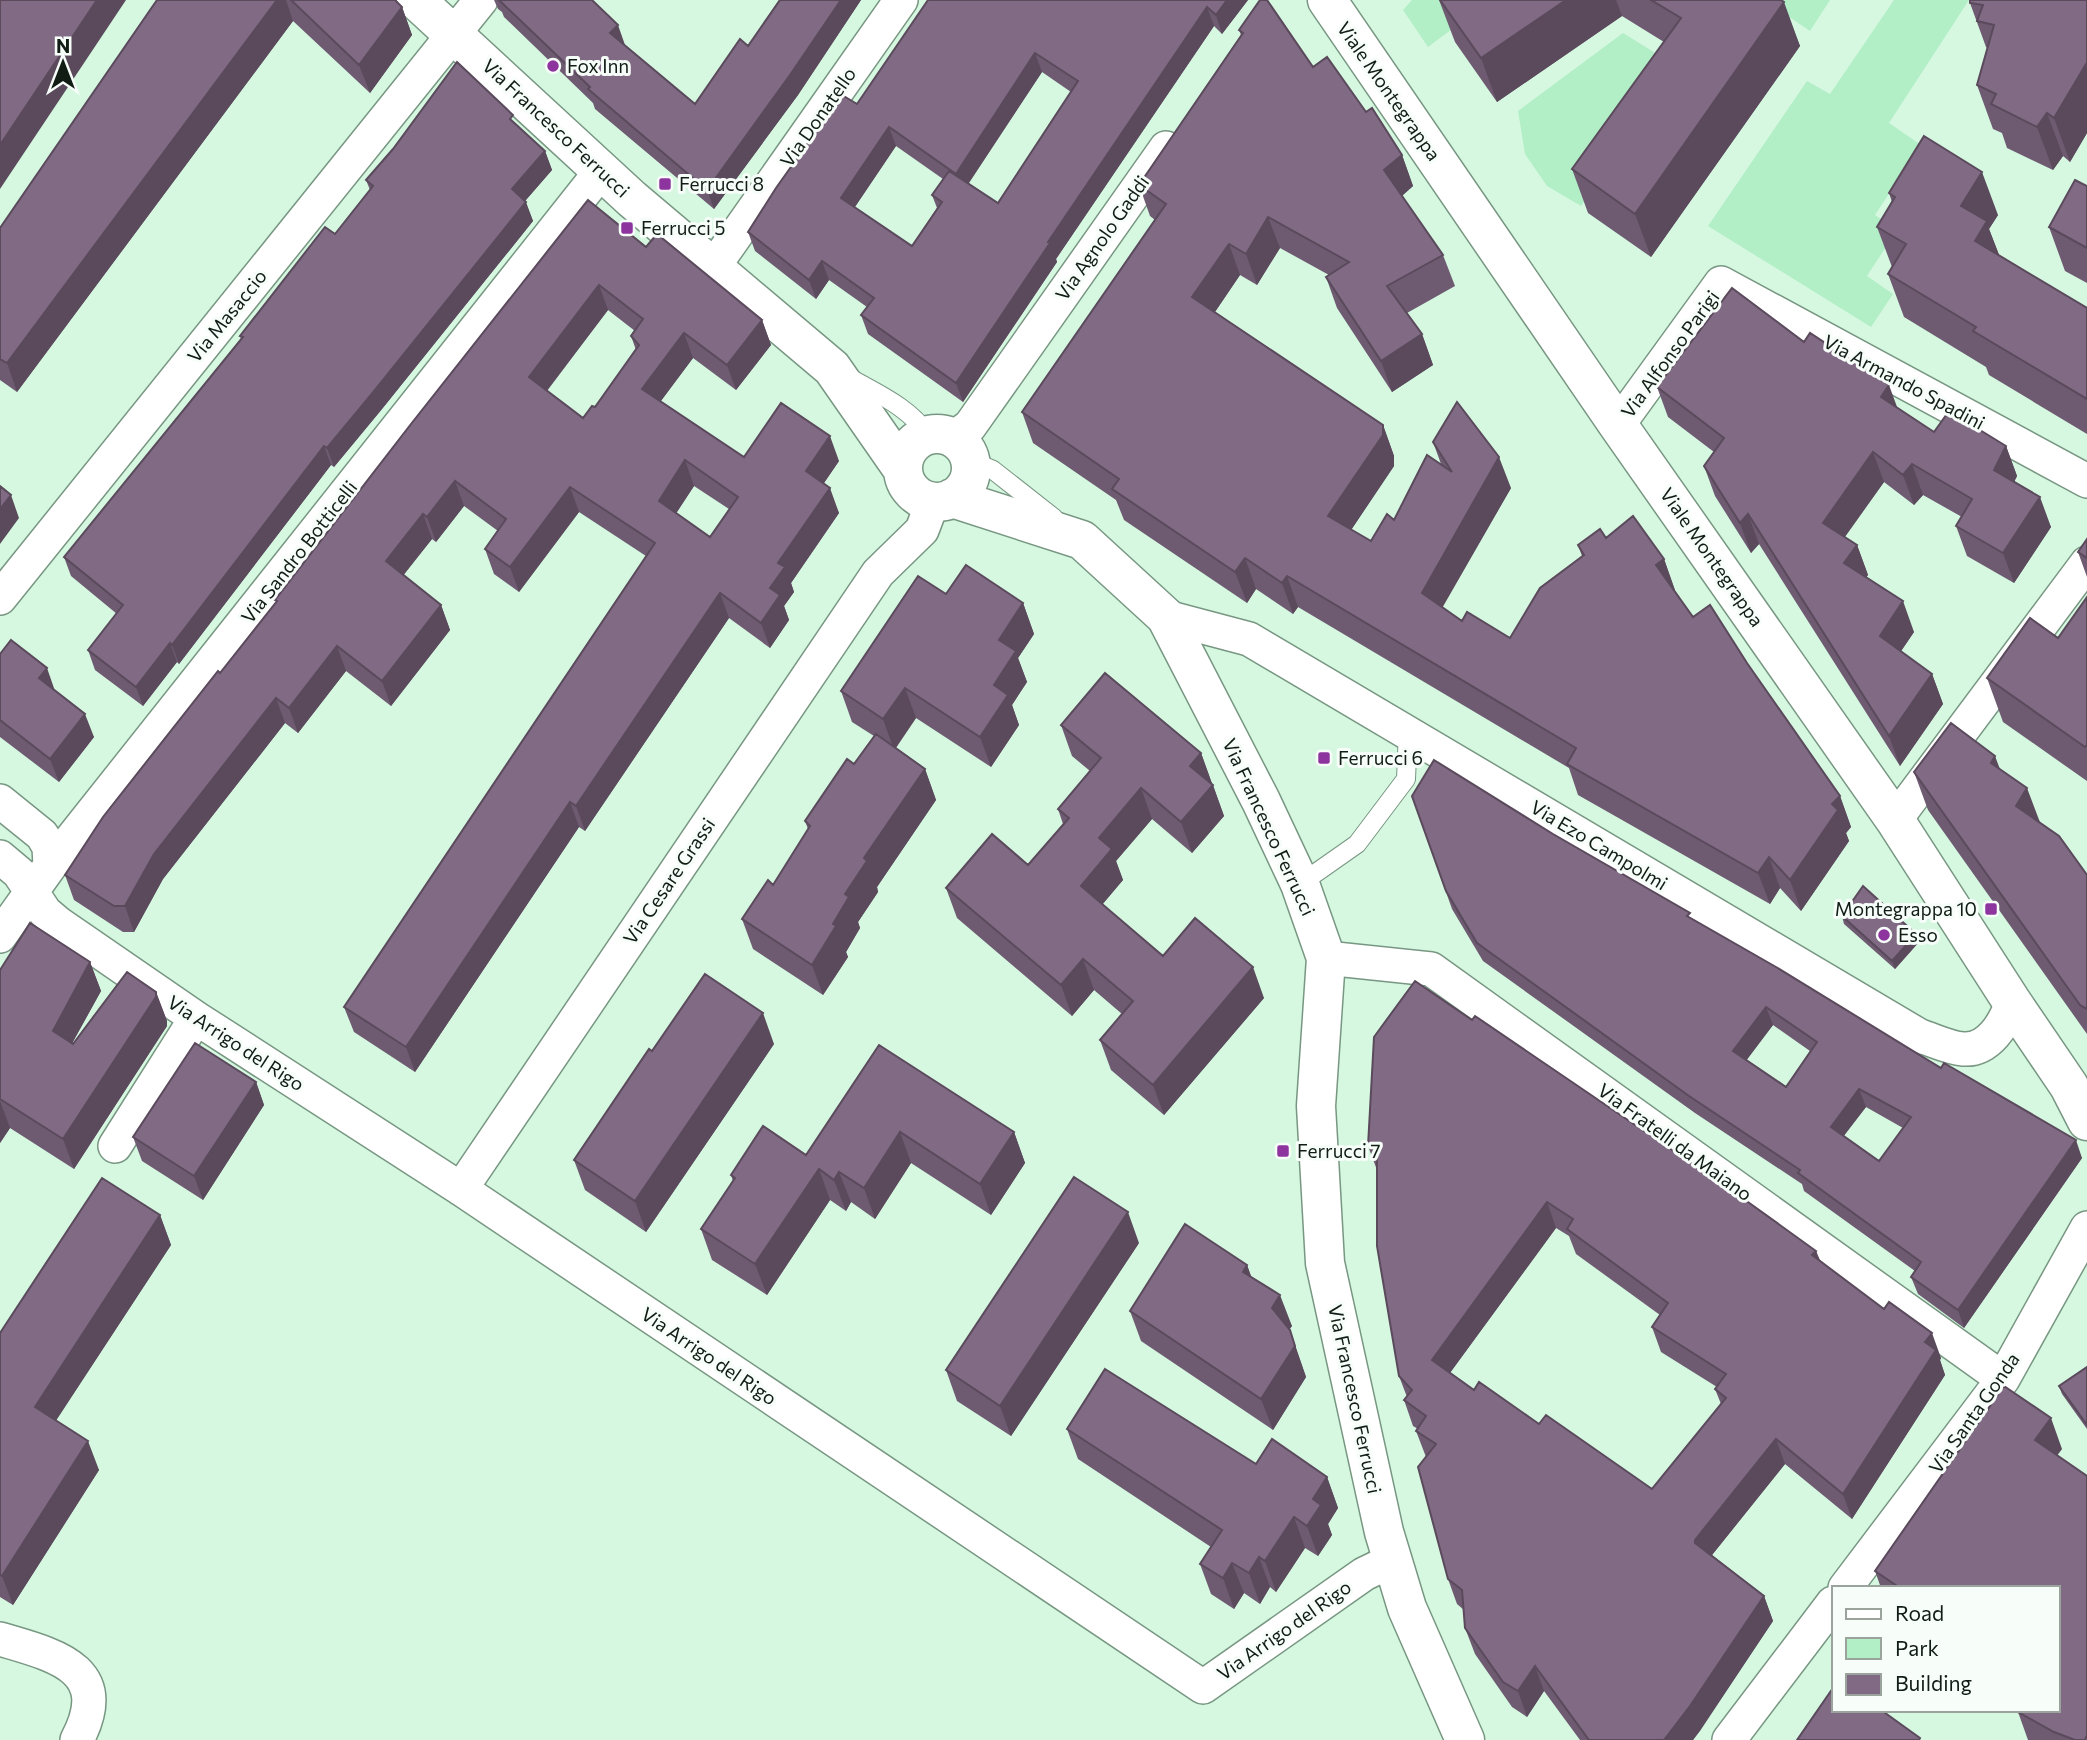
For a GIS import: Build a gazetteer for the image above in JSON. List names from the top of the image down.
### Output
{
  "streets": {
    "street": [
      "Viale Montegrappa",
      "Via Donatello",
      "Via Francesco Ferrucci",
      "Via Agnolo Gaddi",
      "Via Masaccio",
      "Via Alfonso Parigi",
      "Via Armando Spadini",
      "Via Sandro Botticelli",
      "Via Ezo Campolmi",
      "Via Cesare Grassi",
      "Via Arrigo del Rigo",
      "Via Fratelli da Maiano",
      "Via Santa Gonda"
    ]
  },
  "crossings": [
    ["Viale Montegrappa", "Via Alfonso Parigi"],
    ["Viale Montegrappa", "Via Ezo Campolmi"],
    ["Via Donatello", "Via Francesco Ferrucci"],
    ["Via Francesco Ferrucci", "Via Agnolo Gaddi"],
    ["Via Francesco Ferrucci", "Via Masaccio"],
    ["Via Francesco Ferrucci", "Via Sandro Botticelli"],
    ["Via Francesco Ferrucci", "Via Ezo Campolmi"],
    ["Via Francesco Ferrucci", "Via Cesare Grassi"],
    ["Via Francesco Ferrucci", "Via Arrigo del Rigo"],
    ["Via Francesco Ferrucci", "Via Fratelli da Maiano"],
    ["Via Agnolo Gaddi", "Via Cesare Grassi"],
    ["Via Alfonso Parigi", "Via Armando Spadini"],
    ["Via Sandro Botticelli", "Via Arrigo del Rigo"],
    ["Via Cesare Grassi", "Via Arrigo del Rigo"],
    ["Via Fratelli da Maiano", "Via Santa Gonda"]
  ],
  "places": {
    "other": ["Fox Inn", "Esso"],
    "transit": [
      "Ferrucci 8",
      "Ferrucci 5",
      "Ferrucci 6",
      "Montegrappa 10",
      "Ferrucci 7"
    ]
  },
  "legend": ["Road", "Park", "Building"],
  "north": "top"
}
